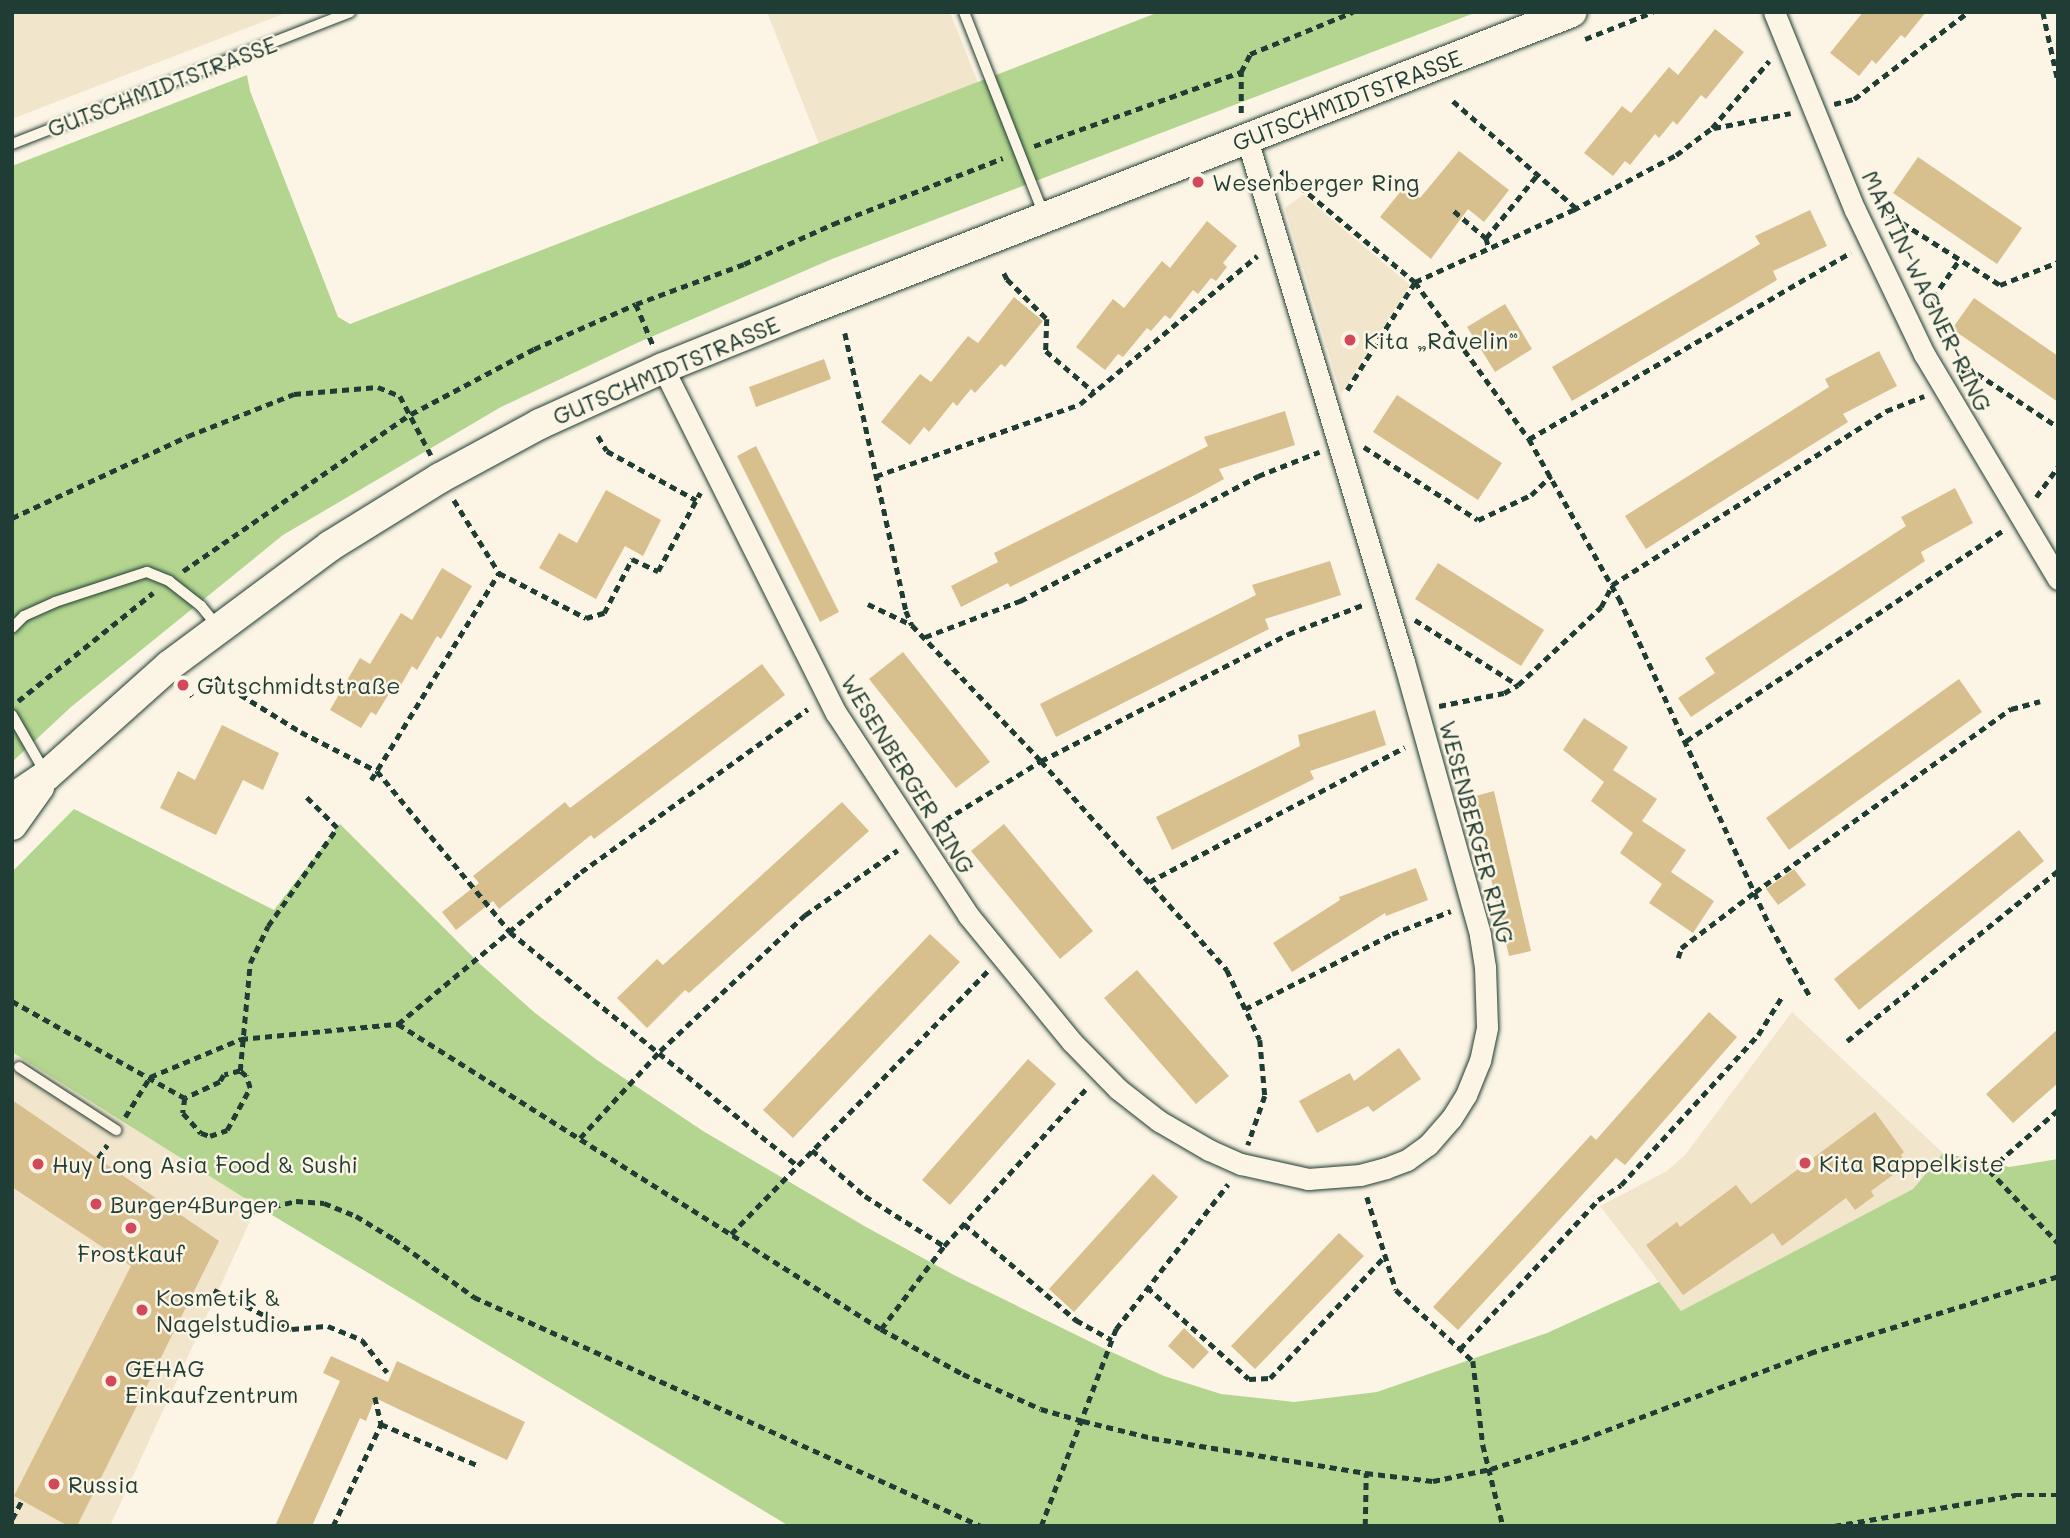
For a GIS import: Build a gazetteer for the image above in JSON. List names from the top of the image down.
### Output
{
  "streets": {
    "street": ["GUTSCHMIDTSTRASSE", "MARTIN-WAGNER-RING", "WESENBERGER RING"]
  },
  "crossings": [
    ["GUTSCHMIDTSTRASSE", "WESENBERGER RING"]
  ],
  "places": [
    "Wesenberger Ring",
    "Kita „Ravelin“",
    "Gutschmidtstraße",
    "Kita Rappelkiste",
    "Huy Long Asia Food & Sushi",
    "Burger4Burger",
    "Frostkauf",
    "Kosmetik & Nagelstudio",
    "GEHAG Einkaufzentrum",
    "Russia"
  ]
}
